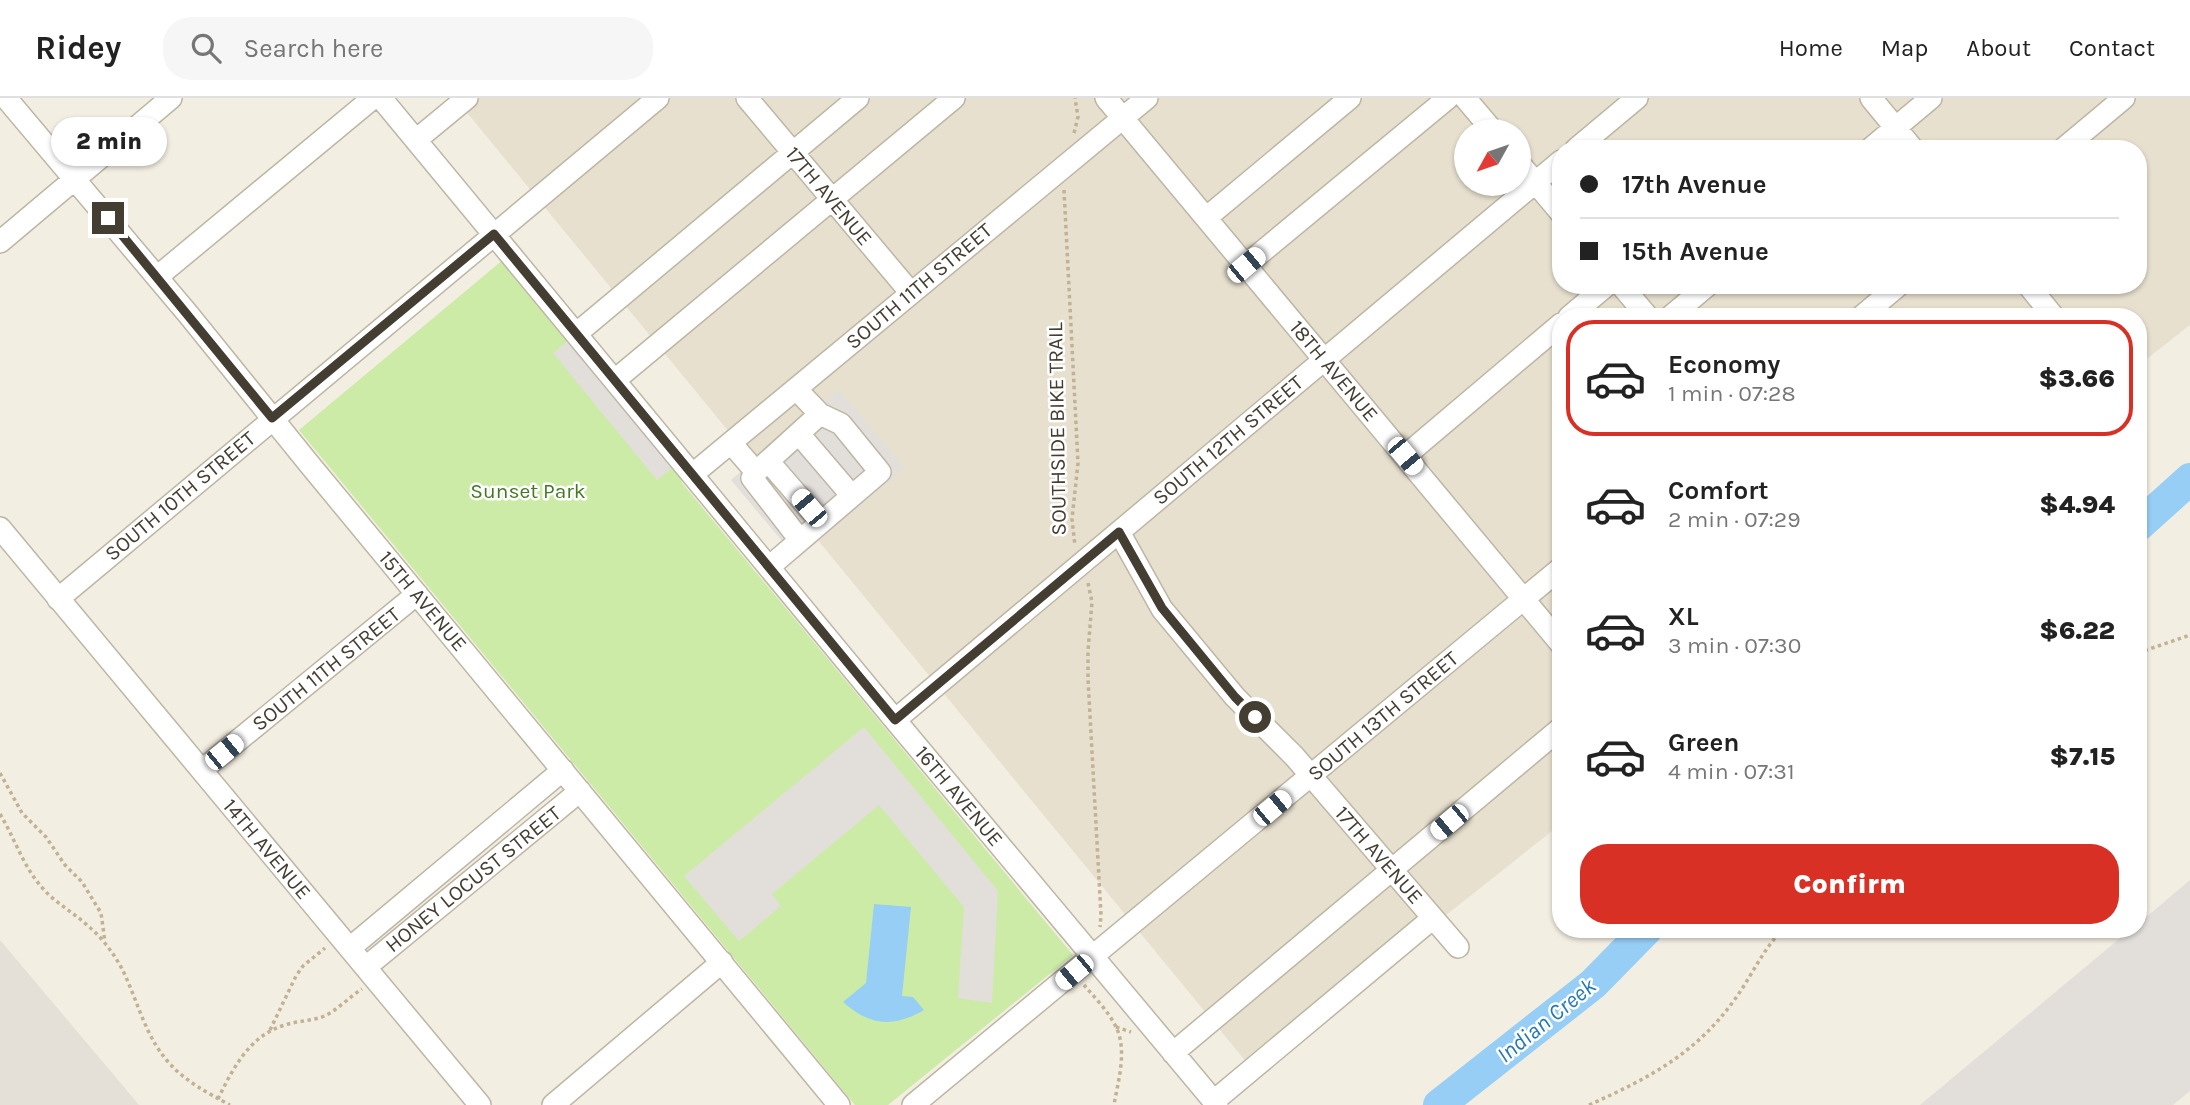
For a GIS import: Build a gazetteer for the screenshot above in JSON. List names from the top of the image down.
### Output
{
  "streets": {
    "street": [
      "17TH AVENUE",
      "SOUTH 11TH STREET",
      "18TH AVENUE",
      "SOUTH 12TH STREET",
      "SOUTH 10TH STREET",
      "15TH AVENUE",
      "SOUTH 13TH STREET",
      "16TH AVENUE",
      "14TH AVENUE",
      "HONEY LOCUST STREET"
    ],
    "path": ["SOUTHSIDE BIKE TRAIL"]
  },
  "crossings": [
    ["17TH AVENUE", "SOUTH 11TH STREET"],
    ["17TH AVENUE", "SOUTH 12TH STREET"],
    ["17TH AVENUE", "SOUTH 13TH STREET"],
    ["SOUTH 11TH STREET", "18TH AVENUE"],
    ["SOUTH 11TH STREET", "SOUTHSIDE BIKE TRAIL"],
    ["SOUTH 11TH STREET", "15TH AVENUE"],
    ["SOUTH 11TH STREET", "16TH AVENUE"],
    ["SOUTH 11TH STREET", "14TH AVENUE"],
    ["18TH AVENUE", "SOUTH 12TH STREET"],
    ["18TH AVENUE", "SOUTH 13TH STREET"],
    ["SOUTHSIDE BIKE TRAIL", "SOUTH 12TH STREET"],
    ["SOUTH 12TH STREET", "16TH AVENUE"],
    ["SOUTH 10TH STREET", "15TH AVENUE"],
    ["SOUTH 10TH STREET", "16TH AVENUE"],
    ["SOUTH 10TH STREET", "14TH AVENUE"],
    ["15TH AVENUE", "HONEY LOCUST STREET"],
    ["SOUTH 13TH STREET", "16TH AVENUE"],
    ["14TH AVENUE", "HONEY LOCUST STREET"]
  ],
  "water": ["Indian Creek"],
  "parks": ["Sunset Park"],
  "north": "bottom left",
  "page": {
    "header": "Ridey",
    "search": "Search here",
    "nav": [
      "Home",
      "Map",
      "About",
      "Contact"
    ],
    "bubble": "2 min",
    "banner": ["17th Avenue", "15th Avenue"],
    "list": [
      {
        "name": "Economy",
        "note": "1 min · 07:28",
        "value": "$3.66"
      },
      {
        "name": "Comfort",
        "note": "2 min · 07:29",
        "value": "$4.94"
      },
      {
        "name": "XL",
        "note": "3 min · 07:30",
        "value": "$6.22"
      },
      {
        "name": "Green",
        "note": "4 min · 07:31",
        "value": "$7.15"
      }
    ],
    "buttons": "Confirm"
  }
}
